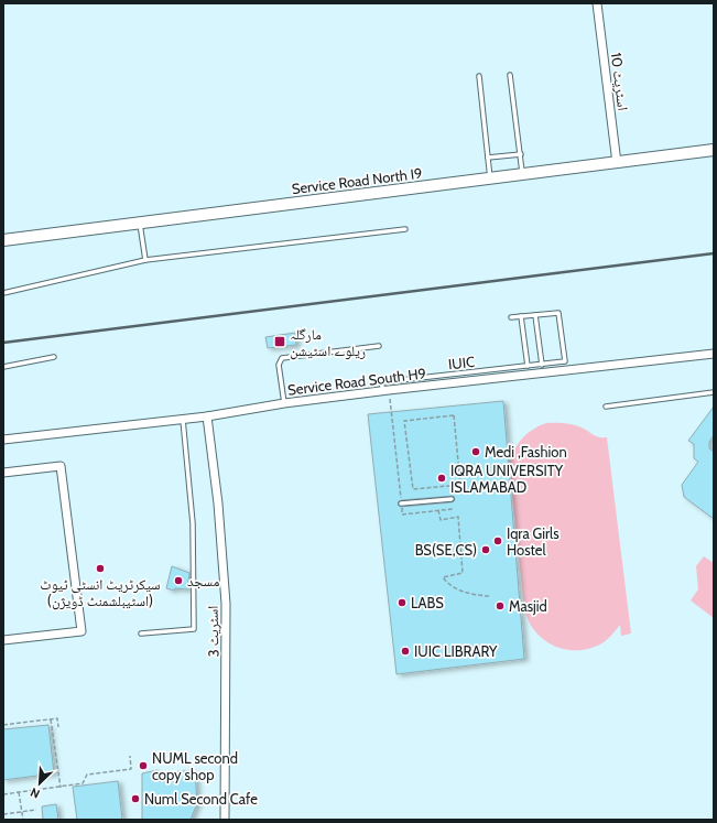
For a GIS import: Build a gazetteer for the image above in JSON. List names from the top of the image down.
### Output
{
  "streets": {
    "main road": ["Service Road North I9"],
    "street": ["اسٹریٹ 10", "Service Road South H9", "اسٹریٹ 3"],
    "lane": ["IUIC"]
  },
  "crossings": [
    ["اسٹریٹ 10", "Service Road North I9"],
    ["IUIC", "Service Road South H9"],
    ["Service Road South H9", "اسٹریٹ 3"]
  ],
  "places": {
    "transit": ["مارگلہ ریلوے اسٹیشن"],
    "other": [
      "Medi ,Fashion",
      "IQRA UNIVERSITY ISLAMABAD",
      "Iqra Girls Hostel",
      "BS(SE,CS)",
      "سیکرٹریٹ انسٹی ٹیوٹ (اسٹیبلشمنٹ ڈویژن)",
      "مسجد",
      "LABS",
      "Masjid",
      "IUIC LIBRARY",
      "NUML second copy shop",
      "Numl Second Cafe"
    ]
  },
  "north": "bottom left"
}
